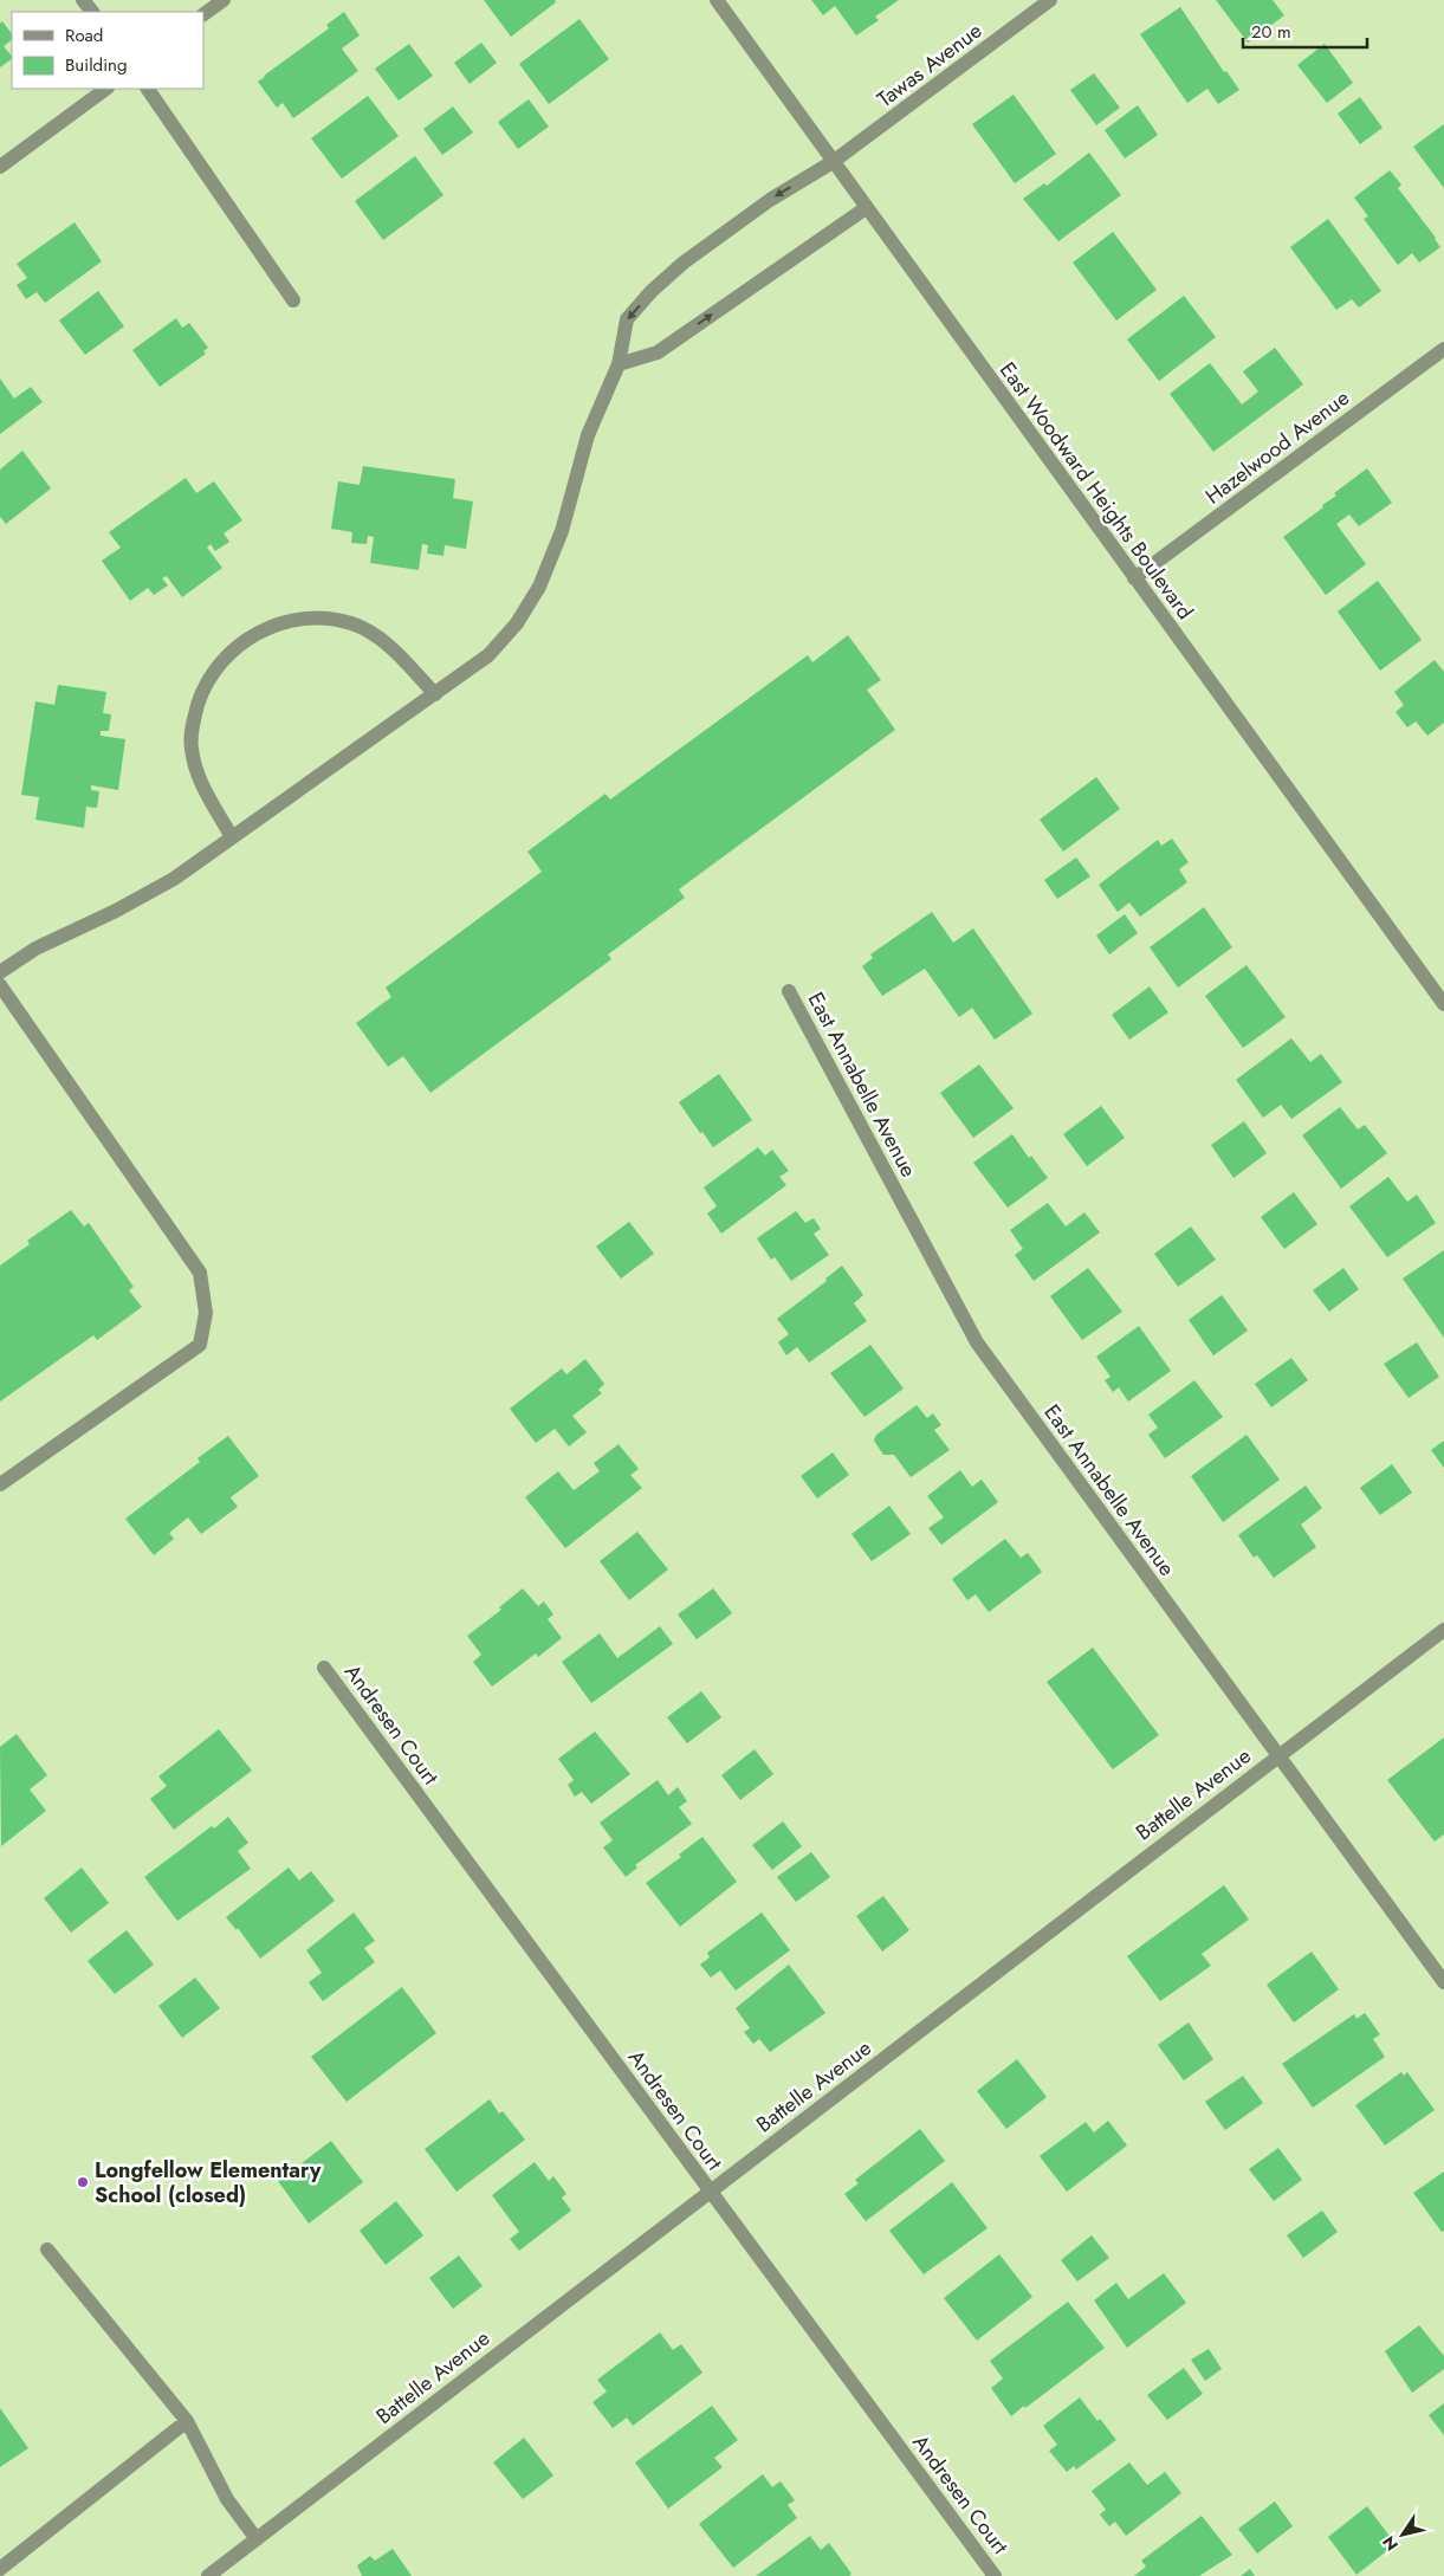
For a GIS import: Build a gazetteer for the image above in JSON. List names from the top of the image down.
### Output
{
  "streets": {
    "street": [
      "Tawas Avenue",
      "Hazelwood Avenue",
      "East Woodward Heights Boulevard",
      "East Annabelle Avenue",
      "Andresen Court",
      "Battelle Avenue"
    ]
  },
  "crossings": [
    ["Tawas Avenue", "East Woodward Heights Boulevard"],
    ["Hazelwood Avenue", "East Woodward Heights Boulevard"],
    ["East Annabelle Avenue", "Battelle Avenue"],
    ["Andresen Court", "Battelle Avenue"]
  ],
  "places": ["Longfellow Elementary School (closed)"],
  "legend": ["Road", "Building"],
  "scale_bar": "20 m",
  "north": "bottom left"
}
